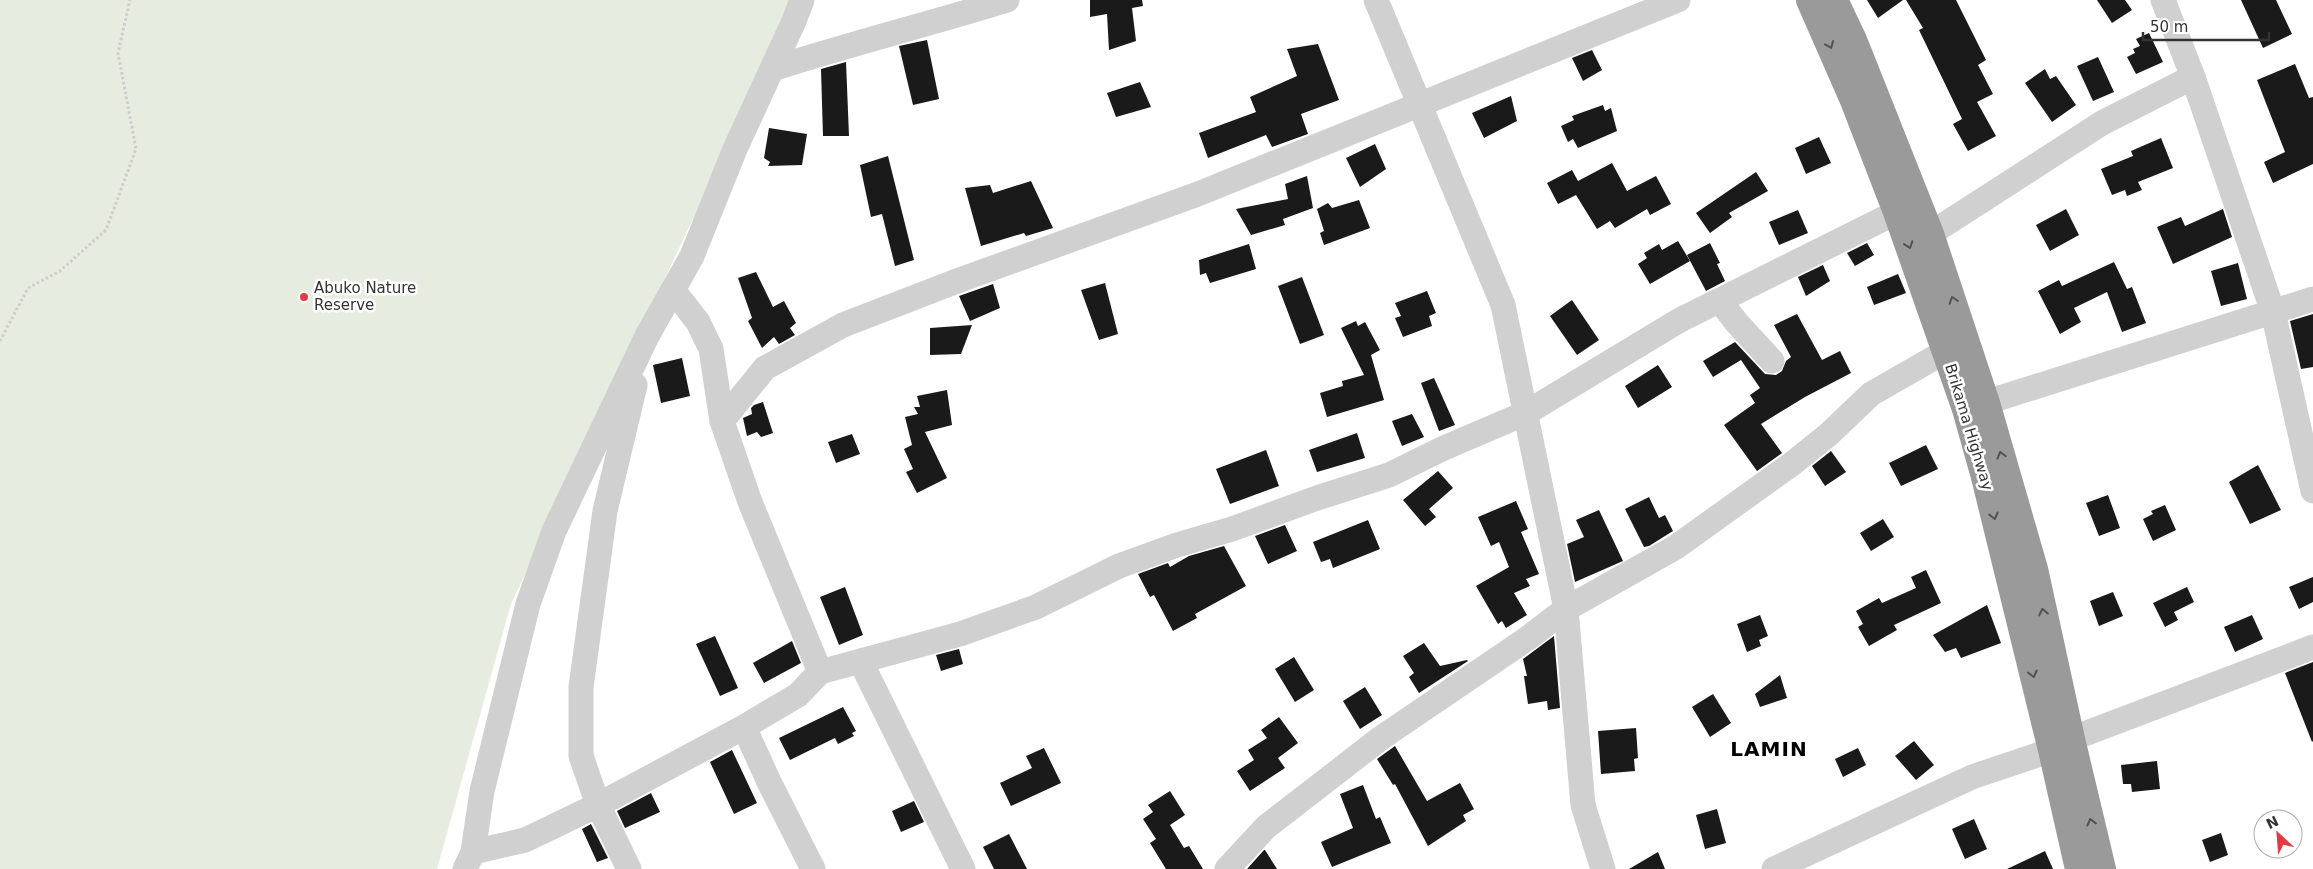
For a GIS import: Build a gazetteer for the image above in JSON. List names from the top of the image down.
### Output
{
  "streets": {
    "highway": ["Brikama Highway"]
  },
  "districts": ["LAMIN"],
  "places": ["Abuko Nature Reserve"],
  "scale_bar": "50 m",
  "north": "top left"
}
